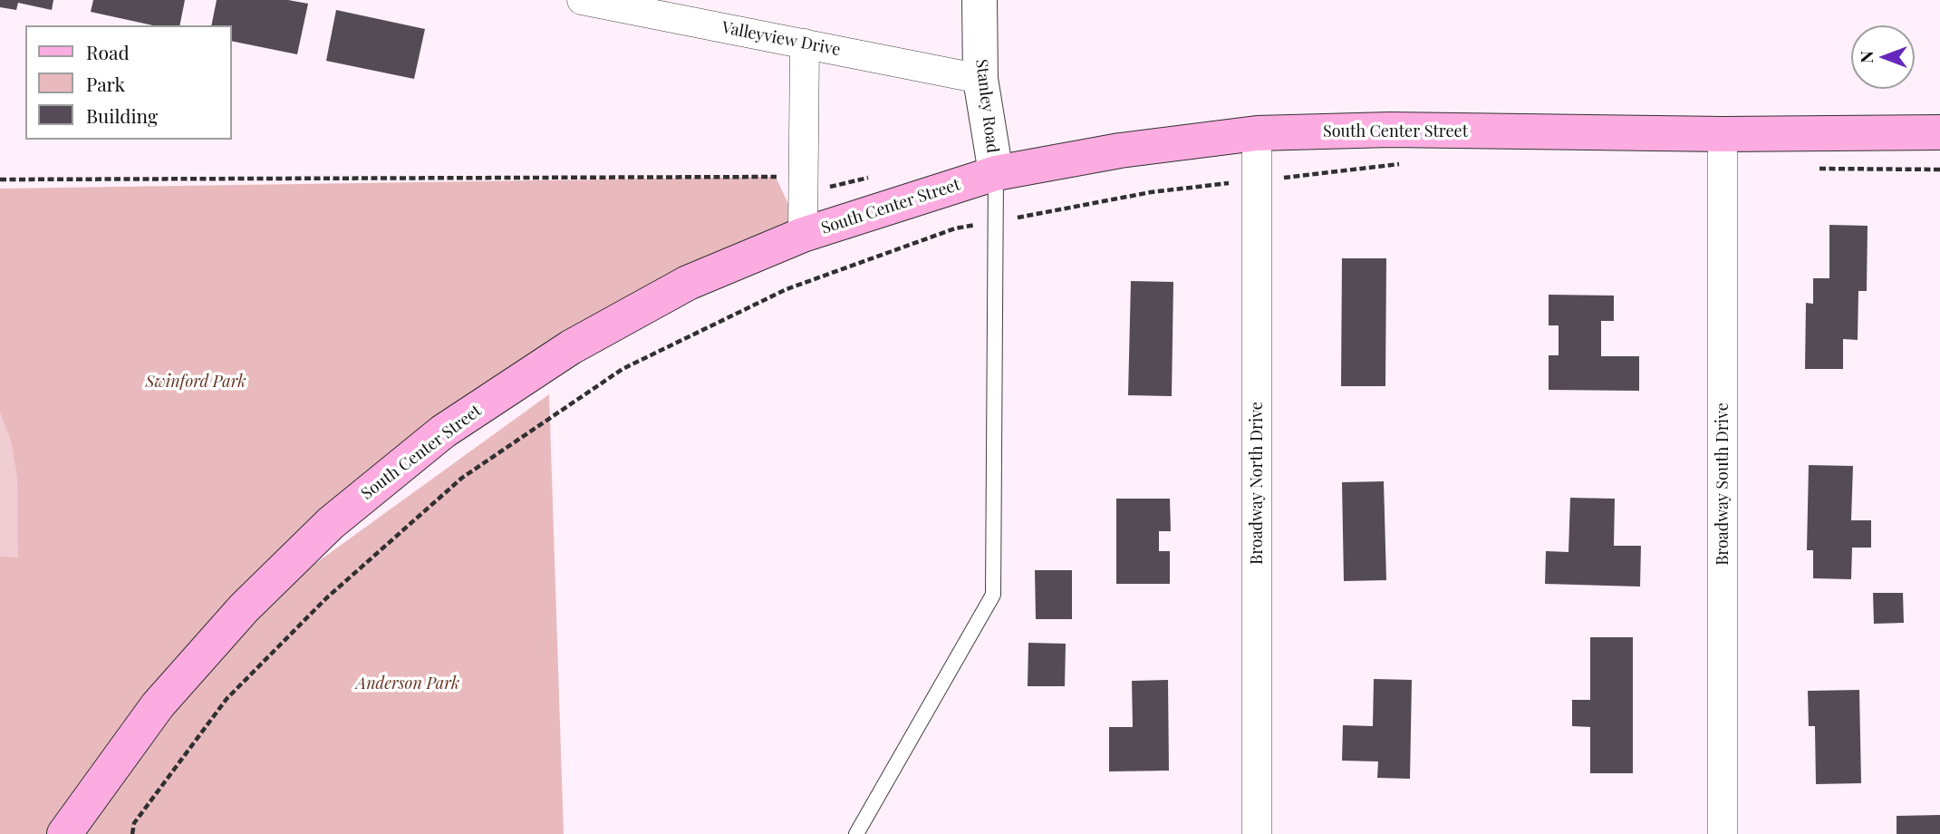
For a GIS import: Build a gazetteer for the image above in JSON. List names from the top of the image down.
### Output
{
  "streets": {
    "main road": ["South Center Street"],
    "street": [
      "Valleyview Drive",
      "Stanley Road",
      "Broadway North Drive",
      "Broadway South Drive"
    ]
  },
  "crossings": [
    ["Valleyview Drive", "Stanley Road"],
    ["Stanley Road", "South Center Street"],
    ["South Center Street", "Broadway North Drive"],
    ["South Center Street", "Broadway South Drive"]
  ],
  "parks": ["Swinford Park", "Anderson Park"],
  "legend": ["Road", "Park", "Building"],
  "north": "left"
}
